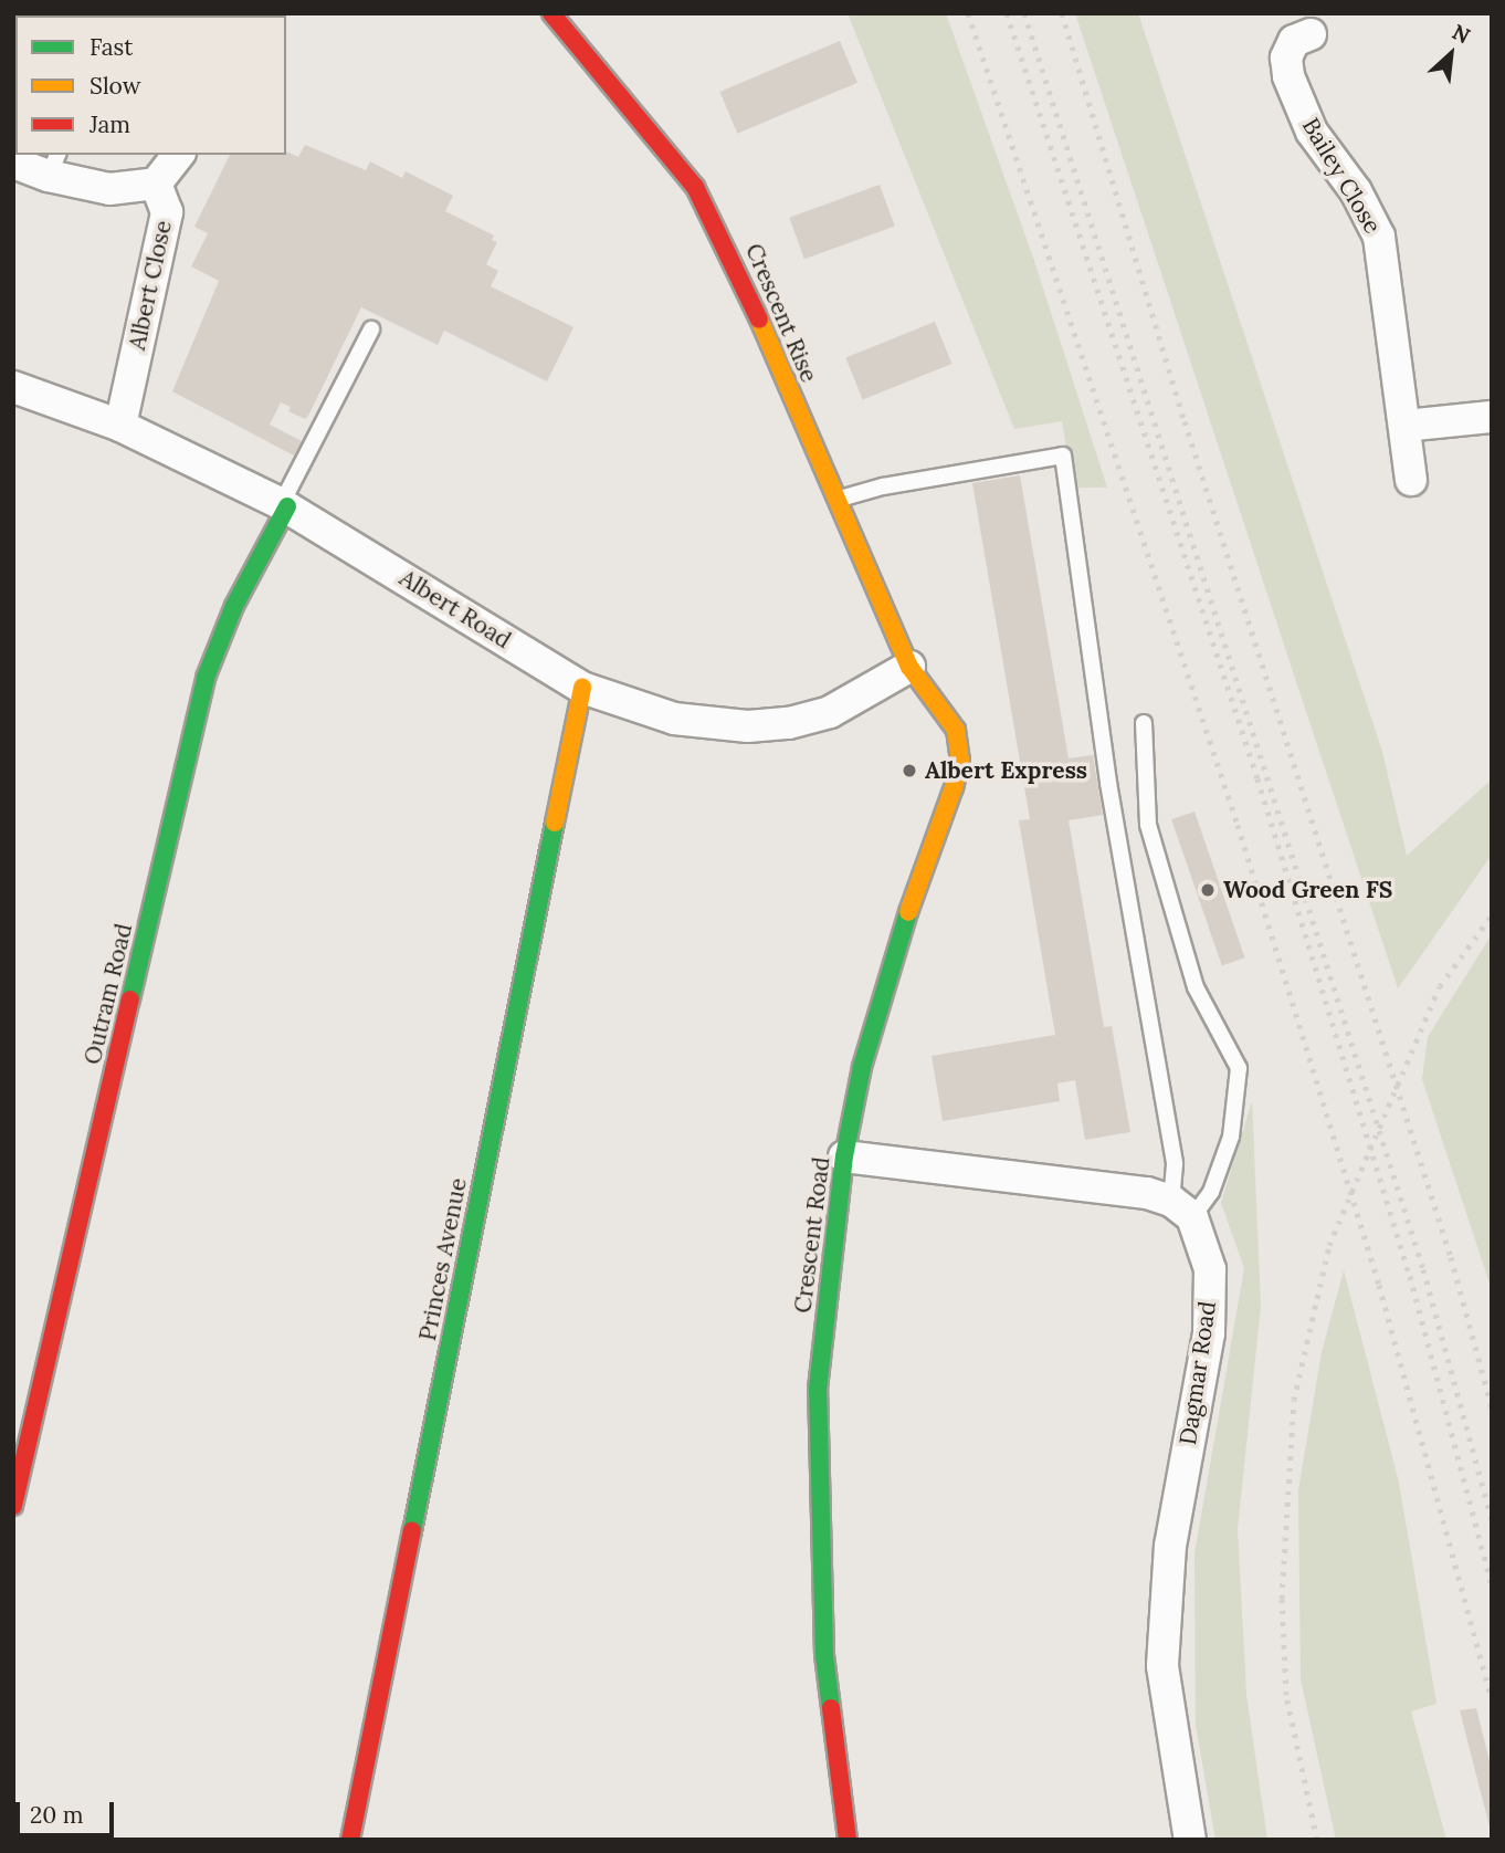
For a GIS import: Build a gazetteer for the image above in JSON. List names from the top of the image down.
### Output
{
  "streets": {
    "street": [
      "Bailey Close",
      "Albert Close",
      "Crescent Rise",
      "Albert Road",
      "Outram Road",
      "Crescent Road",
      "Princes Avenue",
      "Dagmar Road"
    ]
  },
  "crossings": [
    ["Albert Close", "Albert Road"],
    ["Crescent Rise", "Albert Road"],
    ["Crescent Rise", "Crescent Road"],
    ["Albert Road", "Outram Road"],
    ["Albert Road", "Crescent Road"],
    ["Albert Road", "Princes Avenue"]
  ],
  "places": ["Albert Express", "Wood Green FS"],
  "legend": ["Fast", "Slow", "Jam"],
  "scale_bar": "20 m",
  "north": "top right"
}
